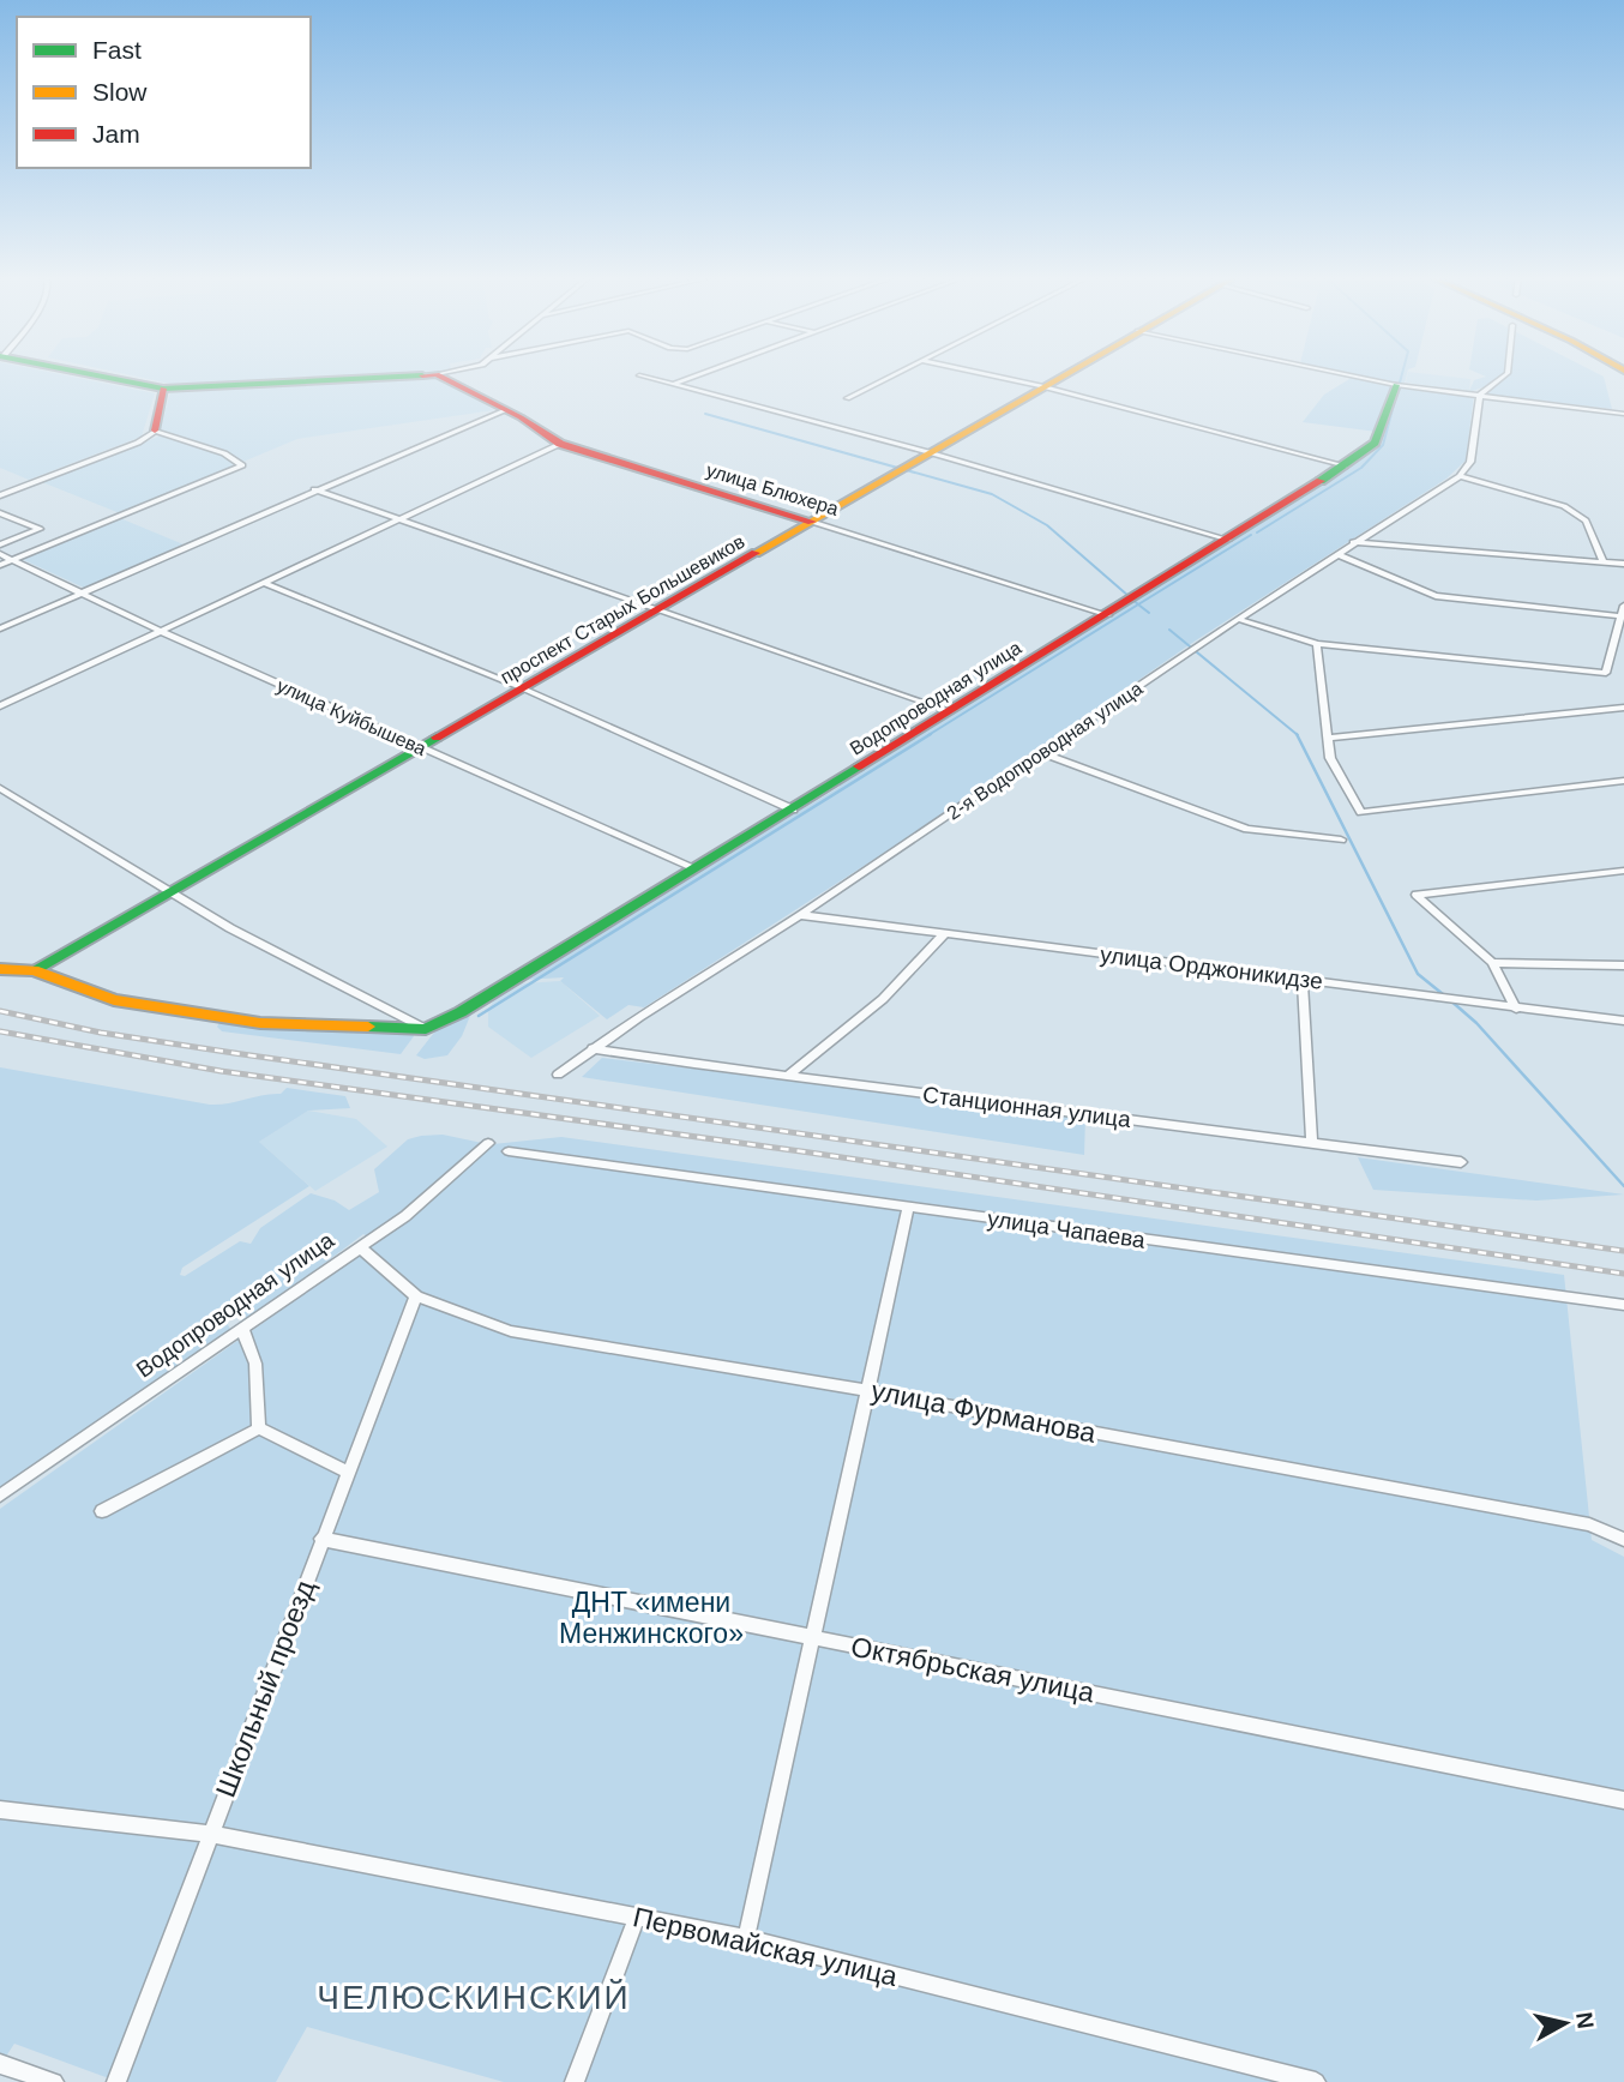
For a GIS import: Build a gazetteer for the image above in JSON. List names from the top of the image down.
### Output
{
  "streets": {
    "street": [
      "улица Блюхера",
      "проспект Старых Большевиков",
      "Водопроводная улица",
      "улица Куйбышева",
      "2-я Водопроводная улица",
      "улица Орджоникидзе",
      "Станционная улица",
      "улица Чапаева",
      "улица Фурманова",
      "Октябрьская улица",
      "Школьный проезд",
      "Первомайская улица"
    ]
  },
  "crossings": [
    ["улица Блюхера", "проспект Старых Большевиков"],
    ["улица Блюхера", "Водопроводная улица"],
    ["проспект Старых Большевиков", "улица Куйбышева"],
    ["Водопроводная улица", "улица Куйбышева"],
    ["Водопроводная улица", "улица Фурманова"],
    ["2-я Водопроводная улица", "улица Орджоникидзе"],
    ["2-я Водопроводная улица", "Станционная улица"],
    ["улица Фурманова", "Школьный проезд"],
    ["Октябрьская улица", "Школьный проезд"],
    ["Школьный проезд", "Первомайская улица"]
  ],
  "districts": ["ЧЕЛЮСКИНСКИЙ"],
  "parks": ["ДНТ «имени Менжинского»"],
  "legend": ["Fast", "Slow", "Jam"],
  "north": "right"
}
